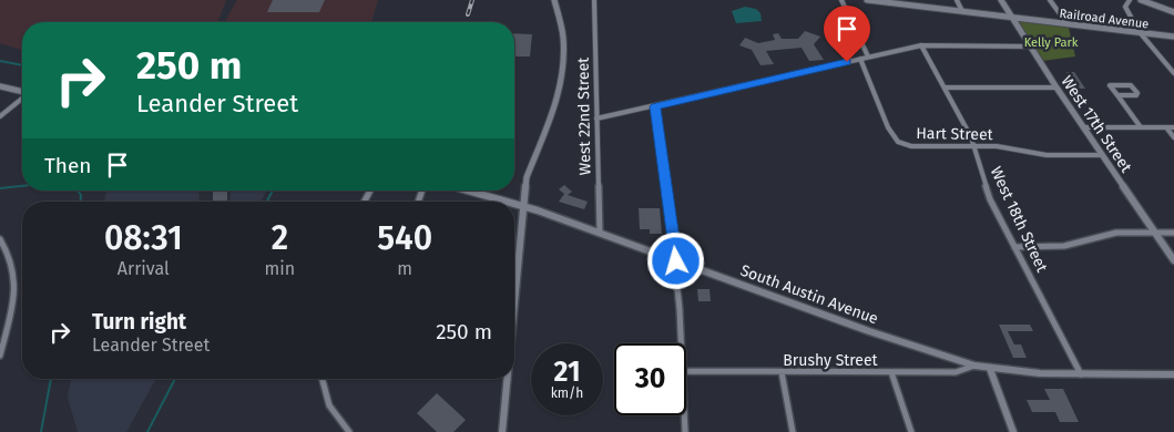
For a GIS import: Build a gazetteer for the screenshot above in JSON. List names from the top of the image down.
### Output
{
  "streets": {
    "main road": ["Railroad Avenue", "West 17th Street", "South Austin Avenue"],
    "street": [
      "West 22nd Street",
      "Hart Street",
      "West 18th Street",
      "Brushy Street"
    ]
  },
  "crossings": [
    ["Railroad Avenue", "West 17th Street"],
    ["West 22nd Street", "South Austin Avenue"],
    ["West 17th Street", "Hart Street"],
    ["Hart Street", "West 18th Street"],
    ["West 18th Street", "South Austin Avenue"],
    ["South Austin Avenue", "Brushy Street"]
  ],
  "parks": ["Kelly Park"],
  "page": {
    "turn": ["250 m", "Leander Street"],
    "then": "Then",
    "eta": [
      "08:31",
      "Arrival",
      "2",
      "min",
      "540",
      "m"
    ],
    "list": [
      {
        "name": "Turn right",
        "note": "Leander Street",
        "value": "250 m"
      }
    ],
    "speed": "21 km/h",
    "limit": "30"
  }
}
